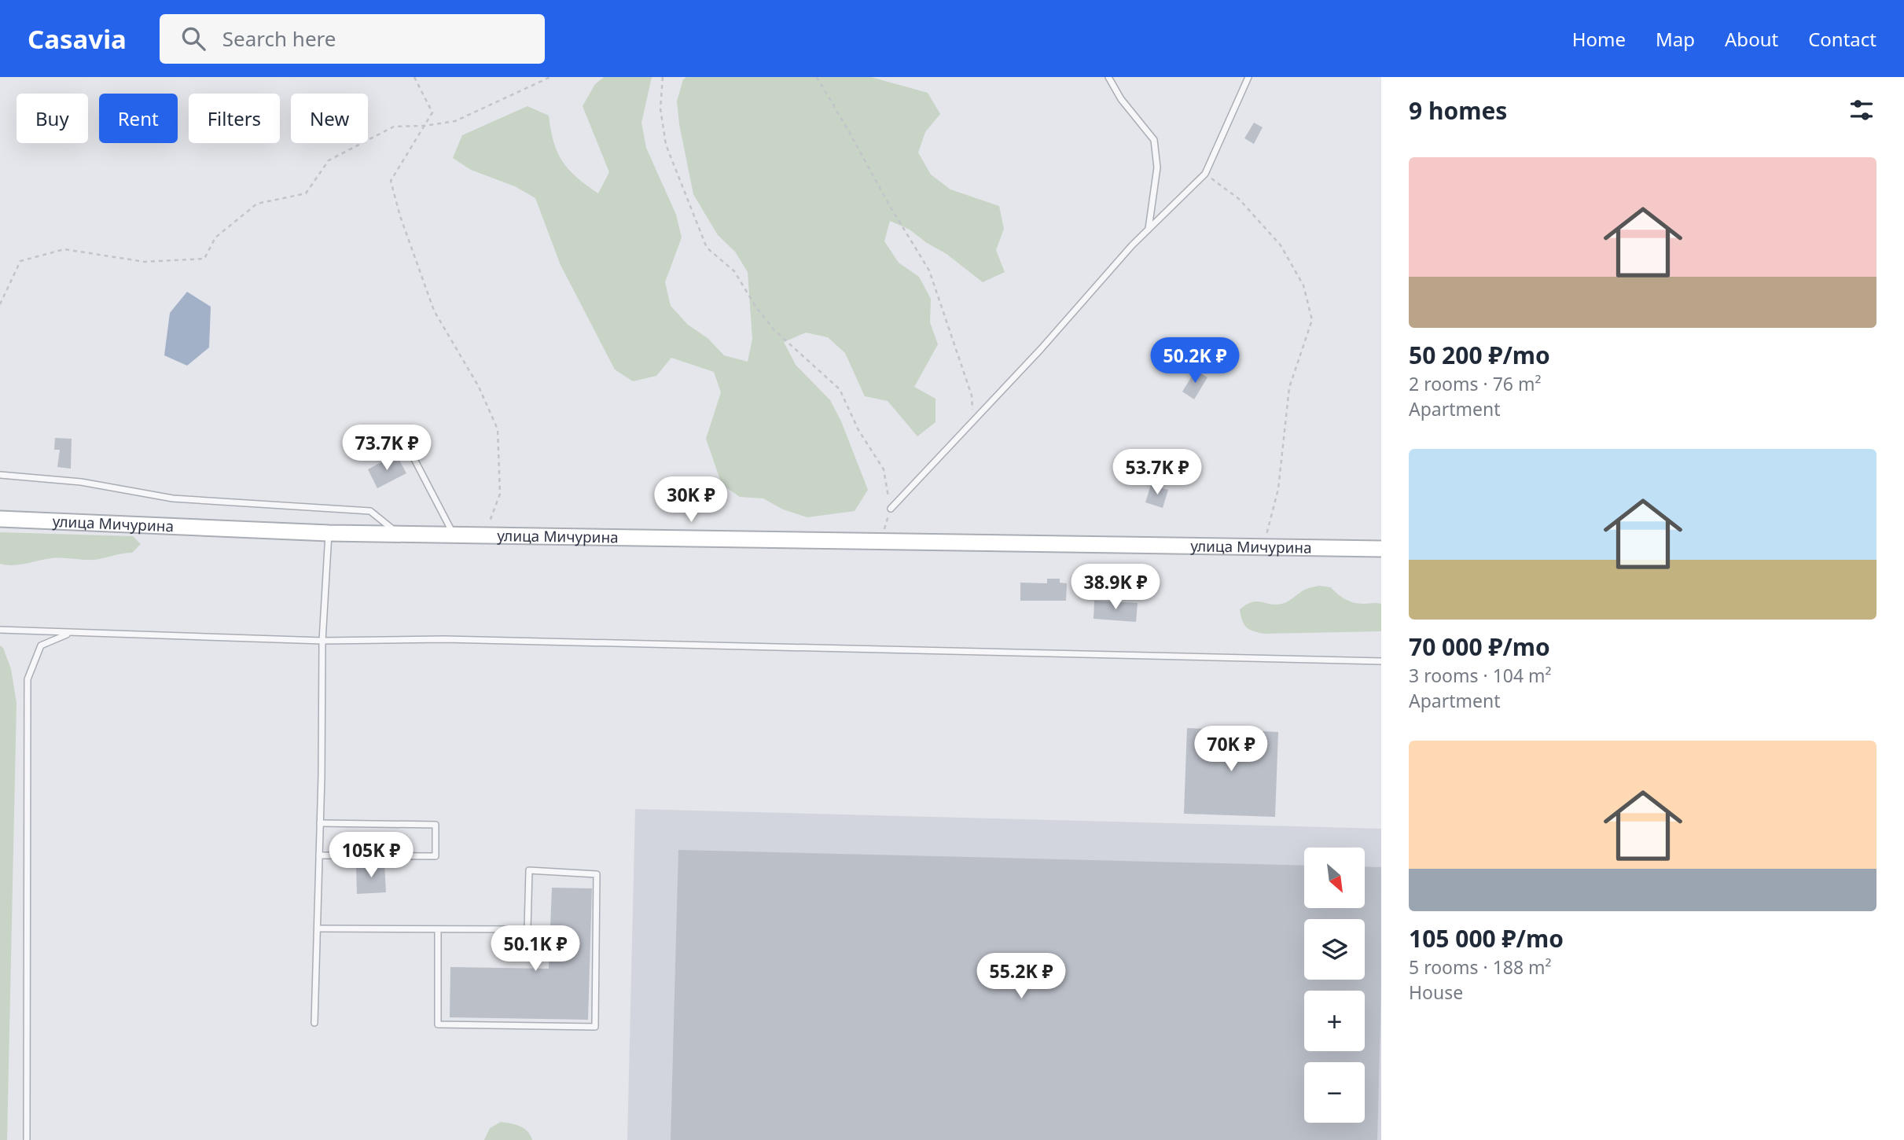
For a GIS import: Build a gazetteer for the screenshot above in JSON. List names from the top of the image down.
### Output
{
  "streets": {
    "main road": ["улица Мичурина"]
  },
  "north": "bottom right",
  "page": {
    "header": "Casavia",
    "search": "Search here",
    "nav": [
      "Home",
      "Map",
      "About",
      "Contact"
    ],
    "heading": "9 homes",
    "chip": [
      "Buy",
      "Rent",
      "Filters",
      "New"
    ],
    "list": [
      {
        "name": "50 200 ₽/mo",
        "note": "2 rooms · 76 m² · Apartment"
      },
      {
        "name": "70 000 ₽/mo",
        "note": "3 rooms · 104 m² · Apartment"
      },
      {
        "name": "105 000 ₽/mo",
        "note": "5 rooms · 188 m² · House"
      }
    ],
    "price": [
      "50.2K ₽",
      "73.7K ₽",
      "53.7K ₽",
      "30K ₽",
      "38.9K ₽",
      "70K ₽",
      "105K ₽",
      "50.1K ₽",
      "55.2K ₽"
    ],
    "map_buttons": ["+", "−"]
  }
}
